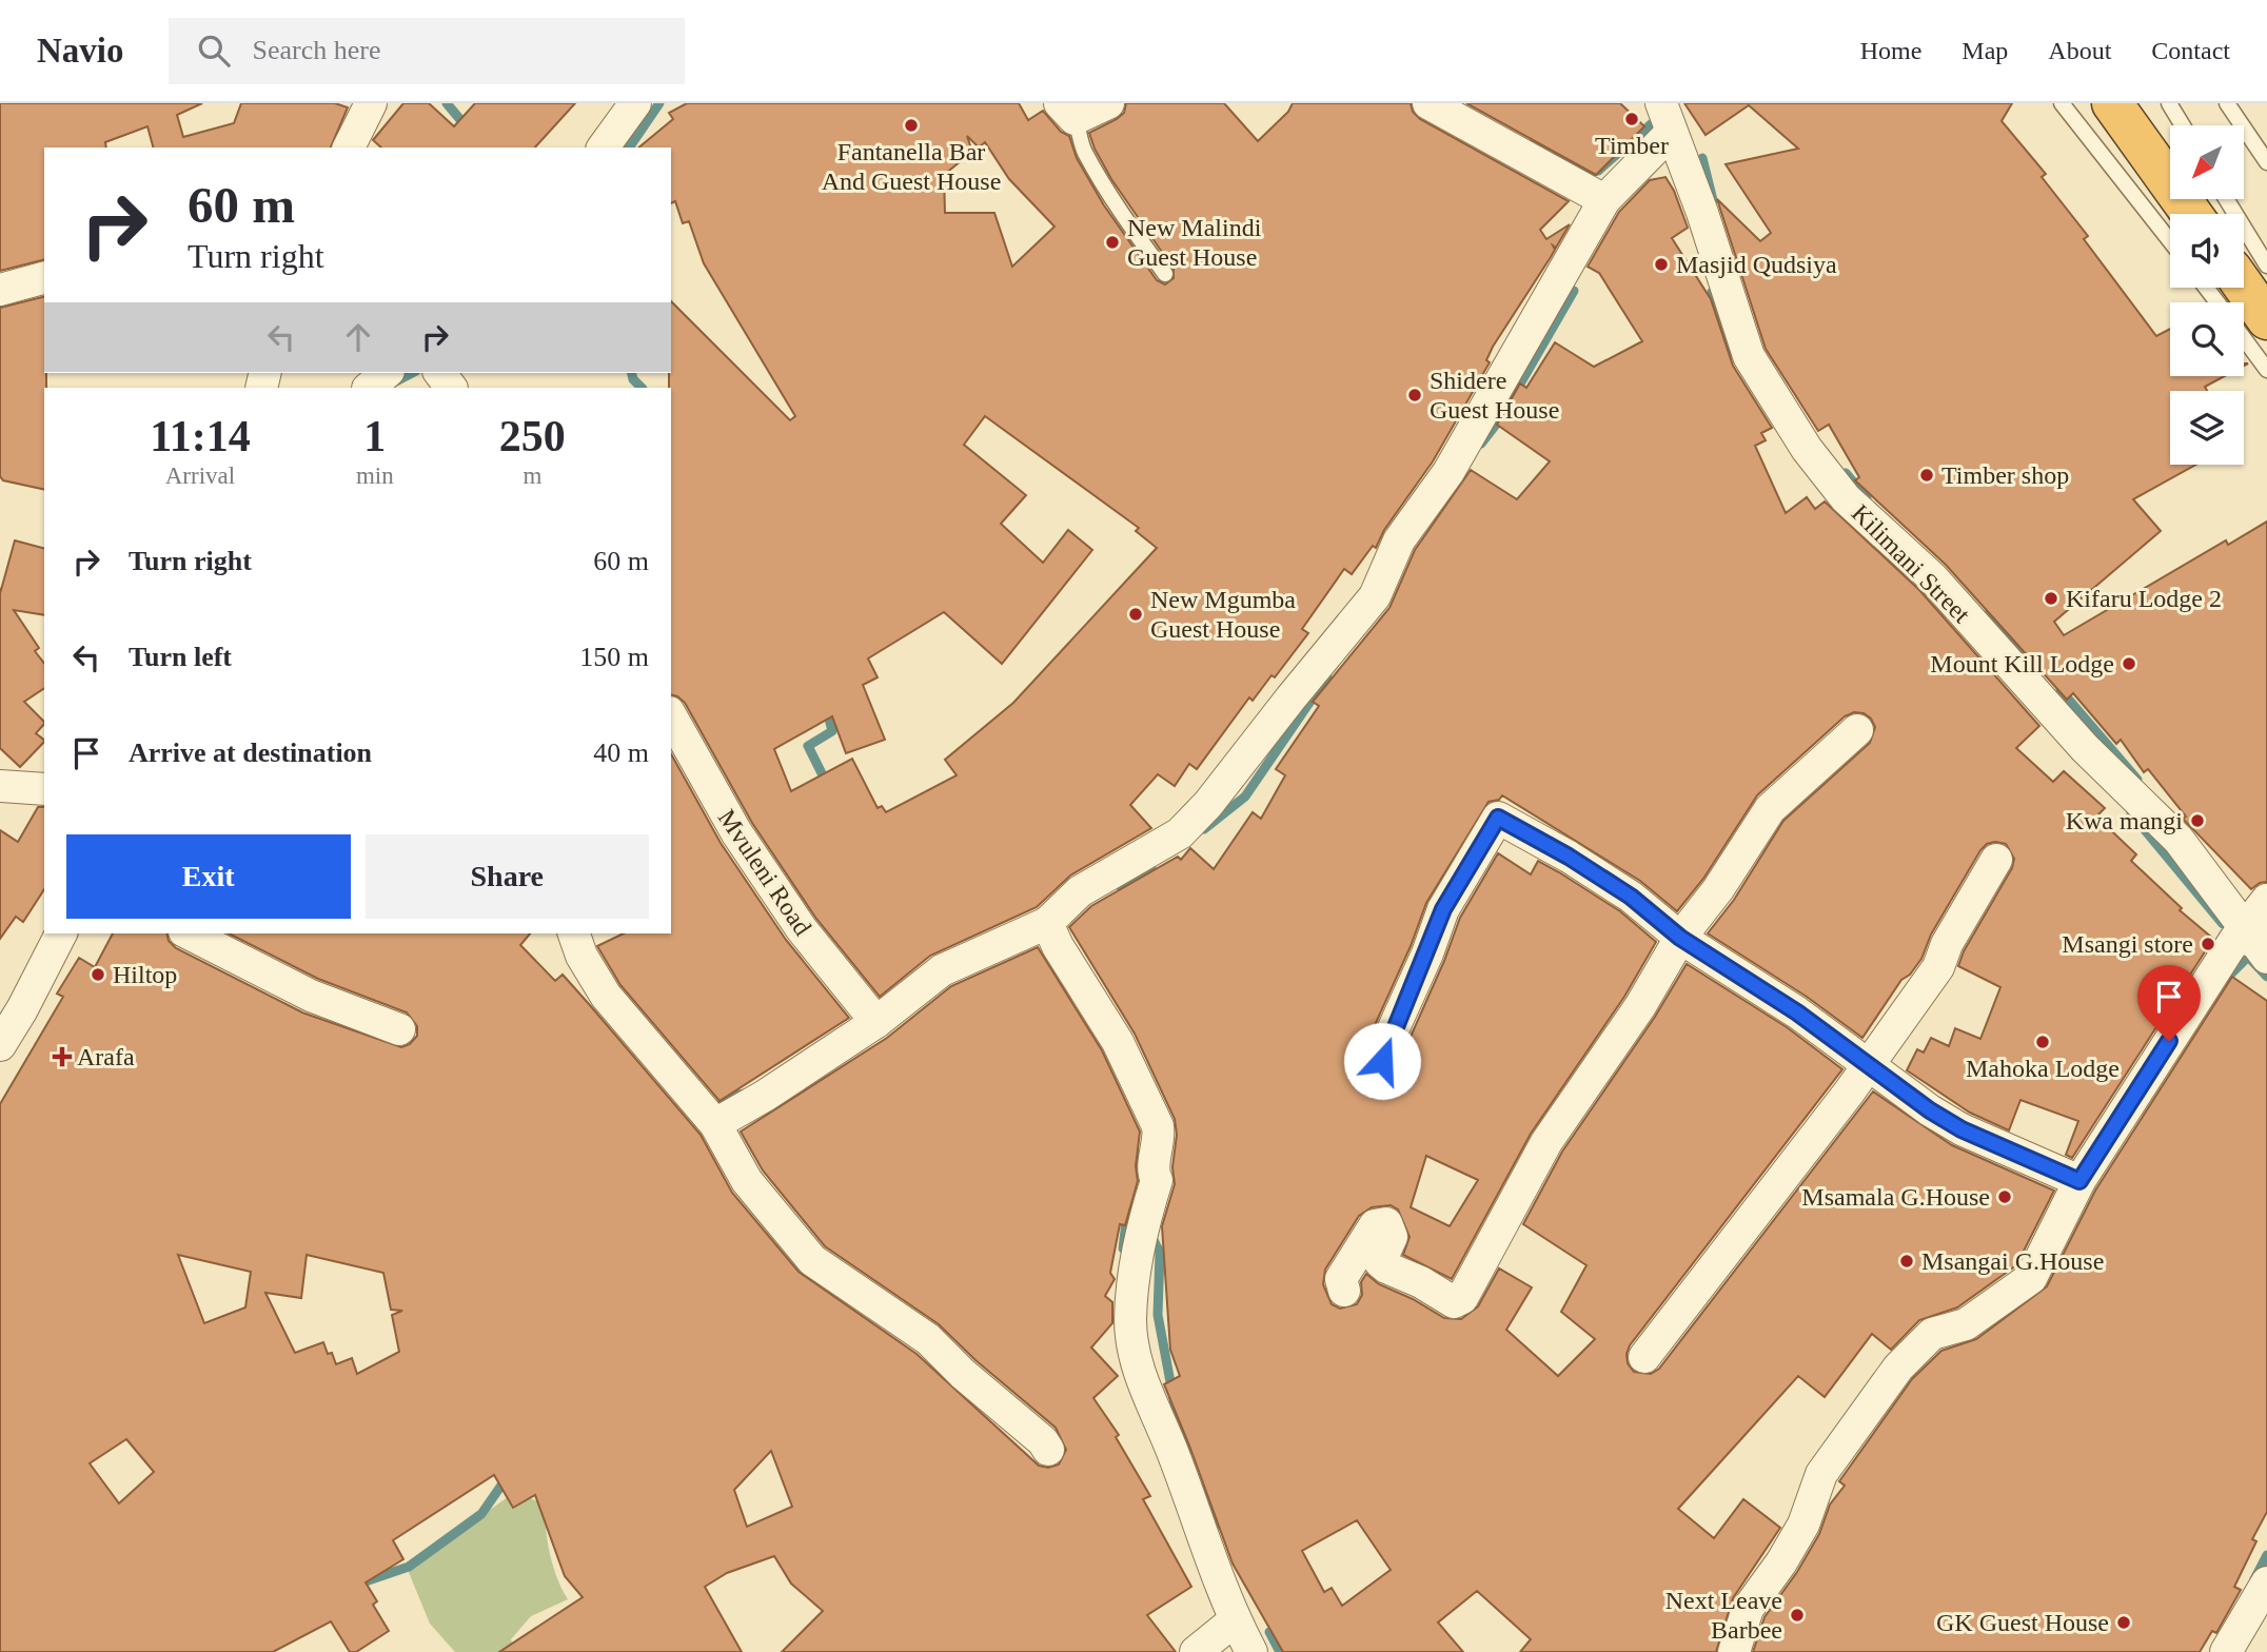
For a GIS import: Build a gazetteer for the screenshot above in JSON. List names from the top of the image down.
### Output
{
  "streets": {
    "street": ["Kilimani Street", "Mvuleni Road"]
  },
  "places": {
    "other": [
      "Timber",
      "Fantanella Bar And Guest House",
      "New Malindi Guest House",
      "Masjid Qudsiya",
      "Shidere Guest House",
      "Timber shop",
      "Kifaru Lodge 2",
      "New Mgumba Guest House",
      "Mount Kill Lodge",
      "Kwa mangi",
      "Msangi store",
      "Hiltop",
      "Mahoka Lodge",
      "Msamala G.House",
      "Msangai G.House",
      "Next Leave Barbee",
      "GK Guest House"
    ],
    "health": ["Arafa"]
  },
  "north": "bottom left",
  "page": {
    "header": "Navio",
    "search": "Search here",
    "nav": [
      "Home",
      "Map",
      "About",
      "Contact"
    ],
    "turn": ["60 m", "Turn right"],
    "eta": [
      "11:14",
      "Arrival",
      "1",
      "min",
      "250",
      "m"
    ],
    "list": [
      {
        "name": "Turn right",
        "value": "60 m"
      },
      {
        "name": "Turn left",
        "value": "150 m"
      },
      {
        "name": "Arrive at destination",
        "value": "40 m"
      }
    ],
    "buttons": ["Exit", "Share"]
  }
}
